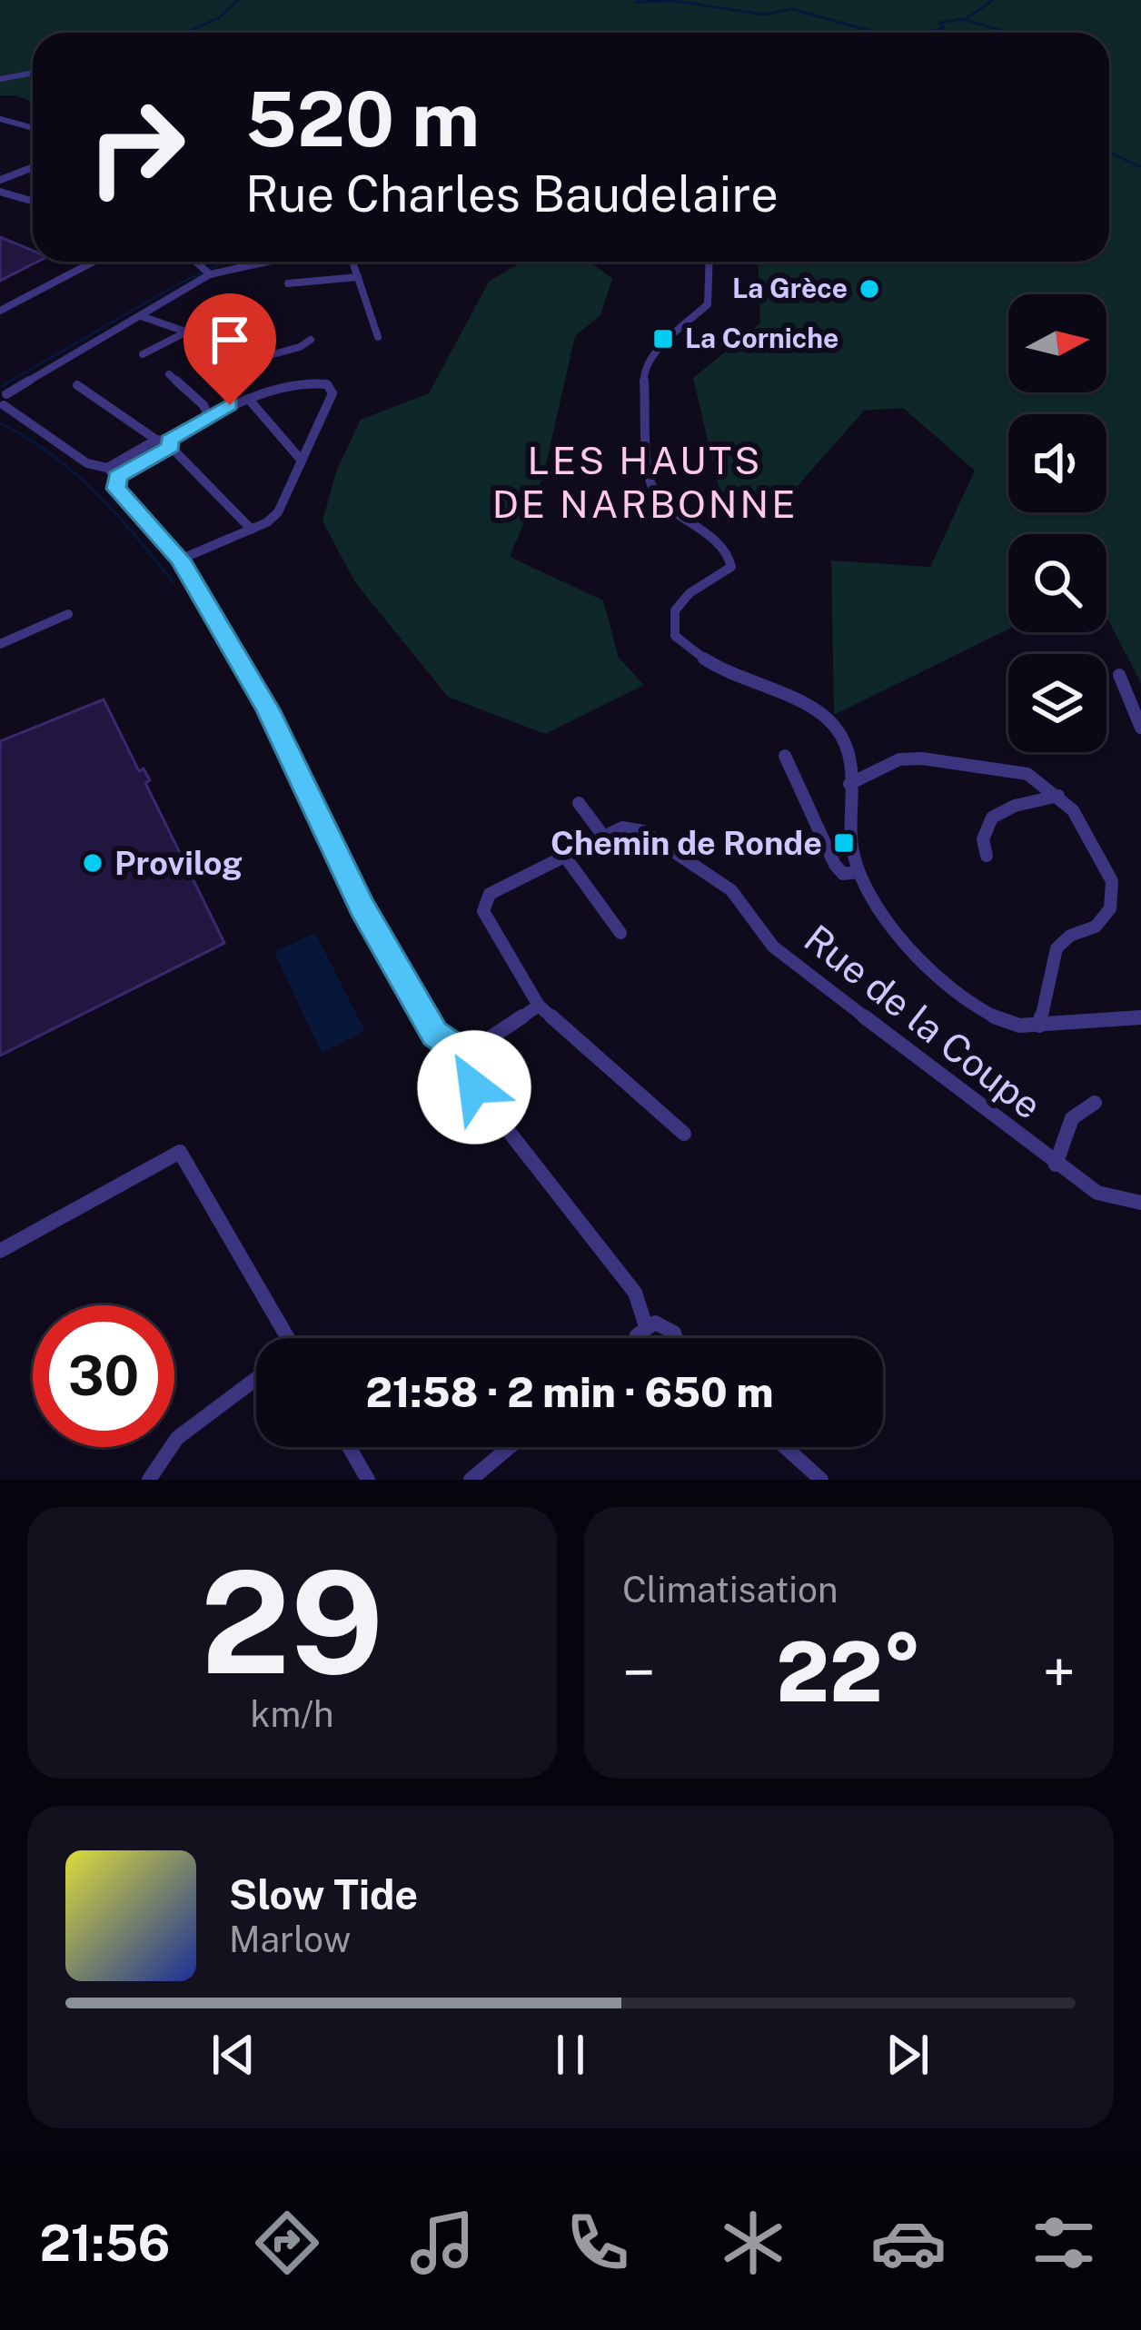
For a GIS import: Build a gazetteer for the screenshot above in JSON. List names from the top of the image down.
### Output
{
  "streets": {
    "street": ["Rue de la Coupe"]
  },
  "districts": ["LES HAUTS DE NARBONNE"],
  "places": {
    "other": ["La Grèce", "Provilog"],
    "transit": ["La Corniche", "Chemin de Ronde"]
  },
  "north": "right",
  "page": {
    "turn": ["520 m", "Rue Charles Baudelaire"],
    "limit": "30",
    "trip": "21:58 · 2 min · 650 m",
    "tile": [
      ["29", "km/h"],
      "Climatisation"
    ],
    "heat": ["−", "22°", "+"],
    "song": ["Slow Tide", "Marlow"],
    "tabs": "21:56"
  }
}
